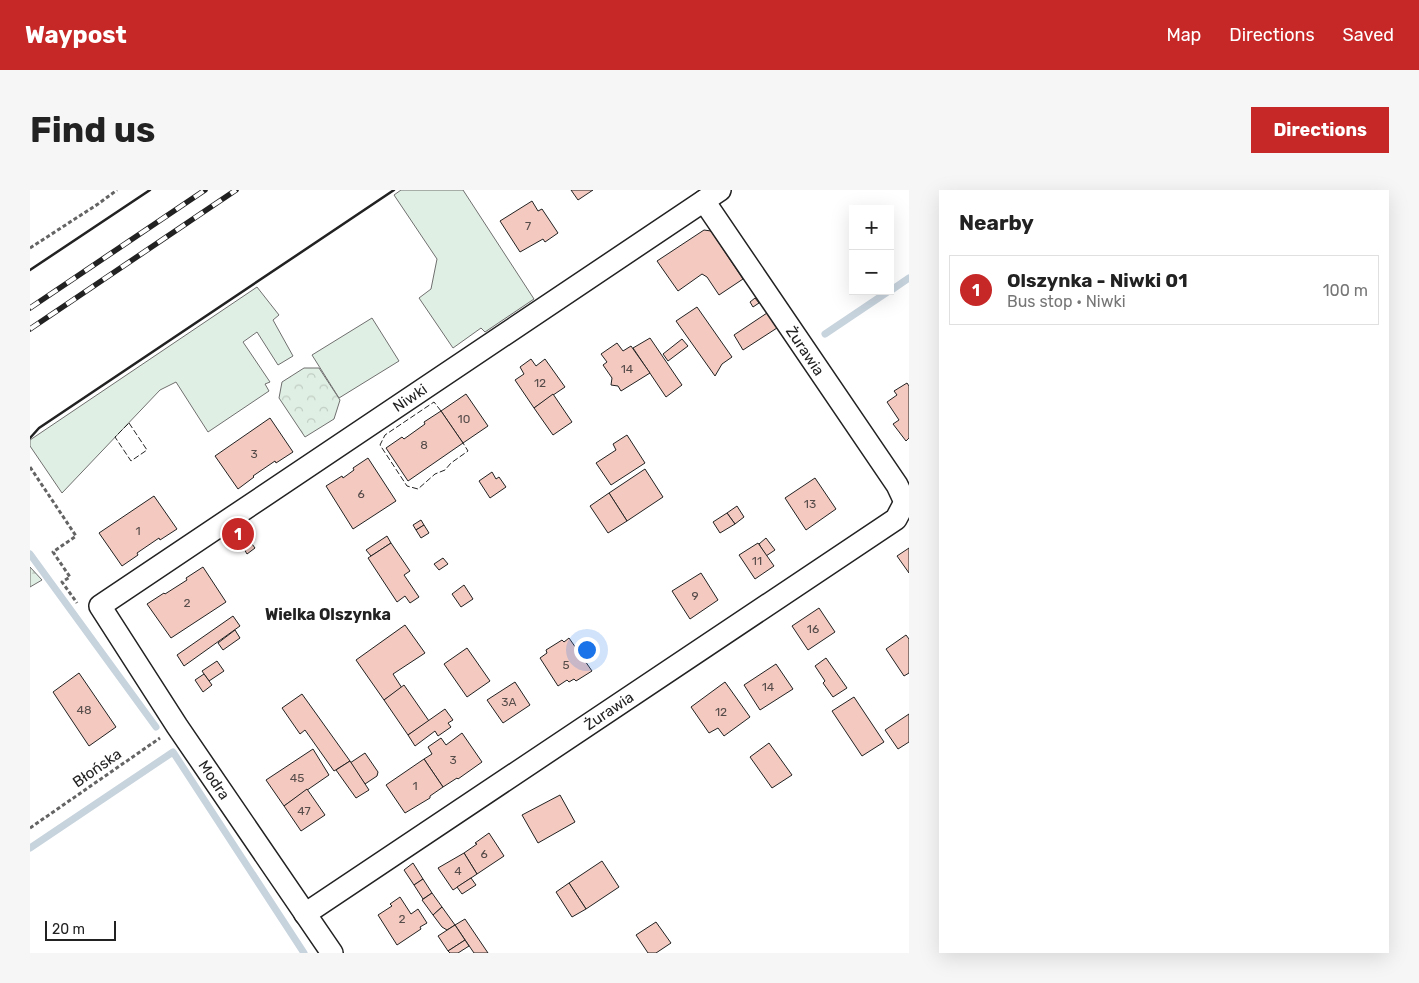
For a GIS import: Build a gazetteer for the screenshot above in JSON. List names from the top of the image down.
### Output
{
  "streets": {
    "street": ["Żurawia", "Niwki", "Modra"],
    "path": ["Błońska"]
  },
  "crossings": [
    ["Żurawia", "Niwki"],
    ["Żurawia", "Modra"],
    ["Niwki", "Modra"],
    ["Błońska", "Modra"]
  ],
  "districts": ["Wielka Olszynka"],
  "house_numbers": [
    "7",
    "14",
    "12",
    "10",
    "8",
    "3",
    "6",
    "13",
    "1",
    "11",
    "9",
    "2",
    "16",
    "5",
    "14",
    "3A",
    "48",
    "12",
    "3",
    "45",
    "1",
    "47",
    "6",
    "4",
    "2"
  ],
  "scale_bar": "20 m",
  "page": {
    "header": "Waypost",
    "nav": ["Map", "Directions", "Saved"],
    "buttons": "Directions",
    "title": "Find us",
    "heading": "Nearby",
    "map_buttons": ["+", "−"],
    "list": [
      {
        "mark": "1",
        "name": "Olszynka - Niwki 01",
        "note": "Bus stop · Niwki",
        "value": "100 m"
      }
    ],
    "pins": "1",
    "scale": "20 m"
  }
}
